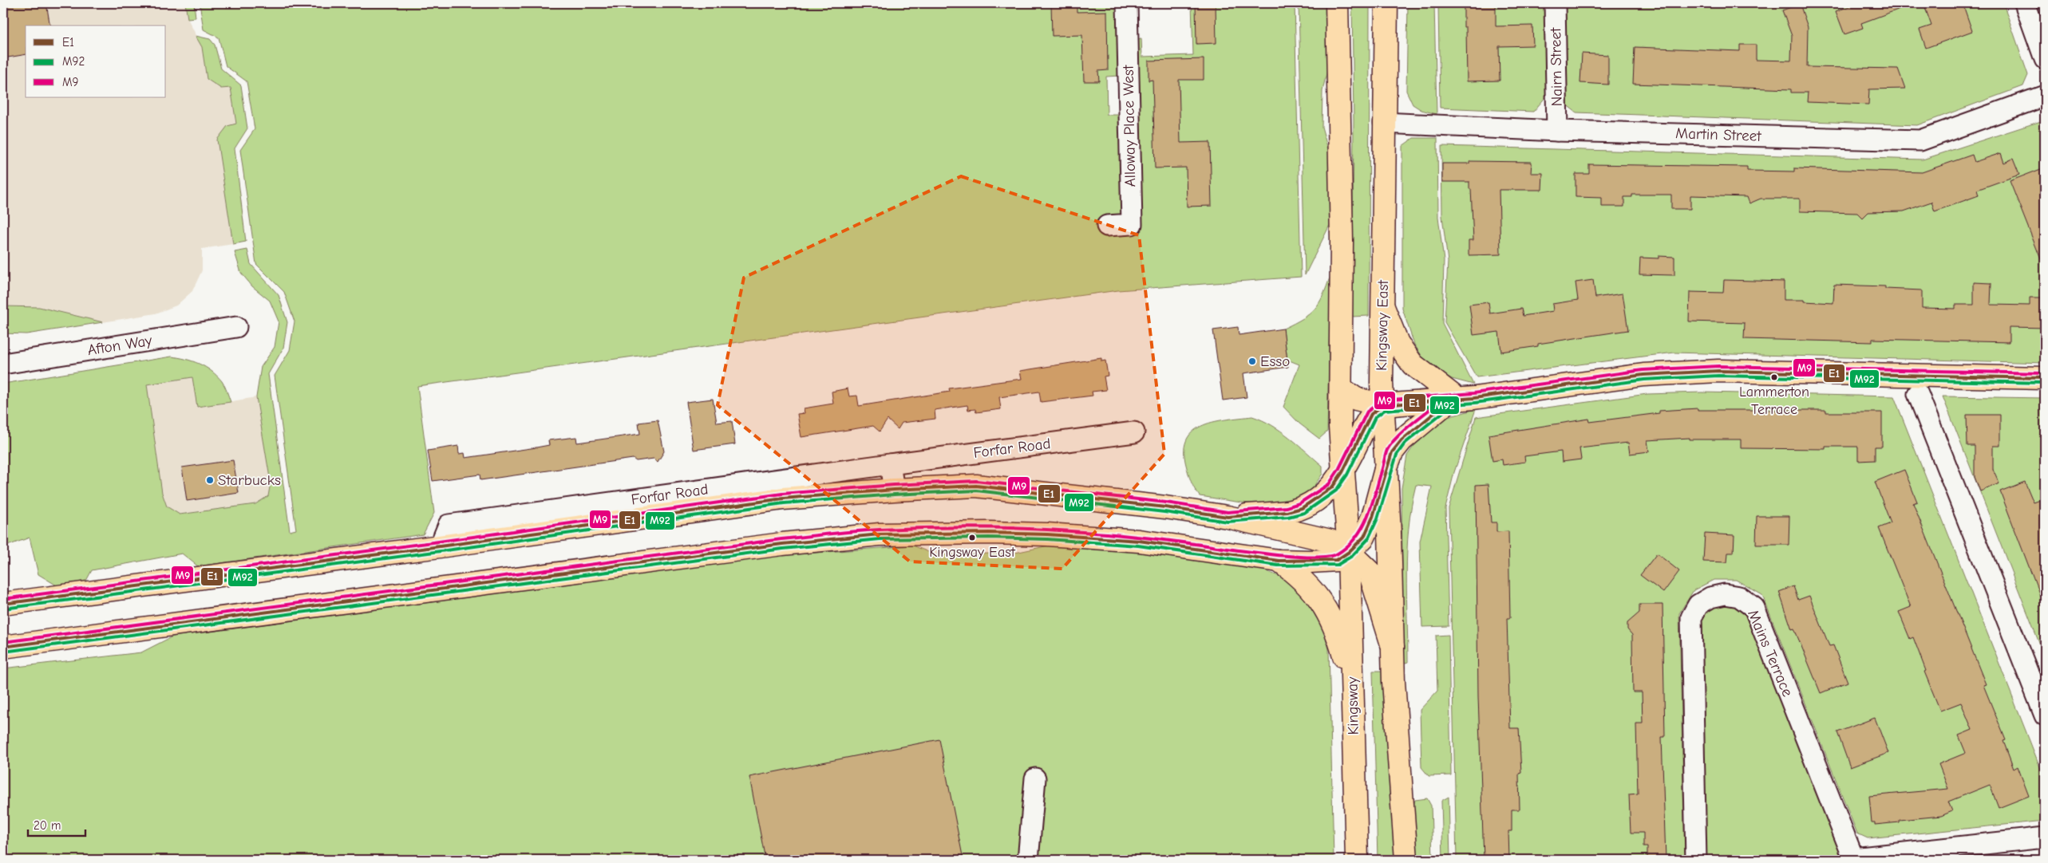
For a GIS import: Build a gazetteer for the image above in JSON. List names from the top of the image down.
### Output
{
  "streets": {
    "main road": ["Kingsway East", "Forfar Road", "Kingsway"],
    "street": [
      "Nairn Street",
      "Alloway Place West",
      "Martin Street",
      "Afton Way",
      "Mains Terrace"
    ]
  },
  "crossings": [
    ["Nairn Street", "Martin Street"],
    ["Martin Street", "Kingsway East"],
    ["Kingsway East", "Forfar Road"],
    ["Forfar Road", "Kingsway"]
  ],
  "places": [
    "Esso",
    "Lammerton Terrace",
    "Starbucks",
    "Kingsway East"
  ],
  "lines": ["transit line M9", "transit line E1", "transit line M92"],
  "legend": ["E1", "M92", "M9"],
  "scale_bar": "20 m"
}
